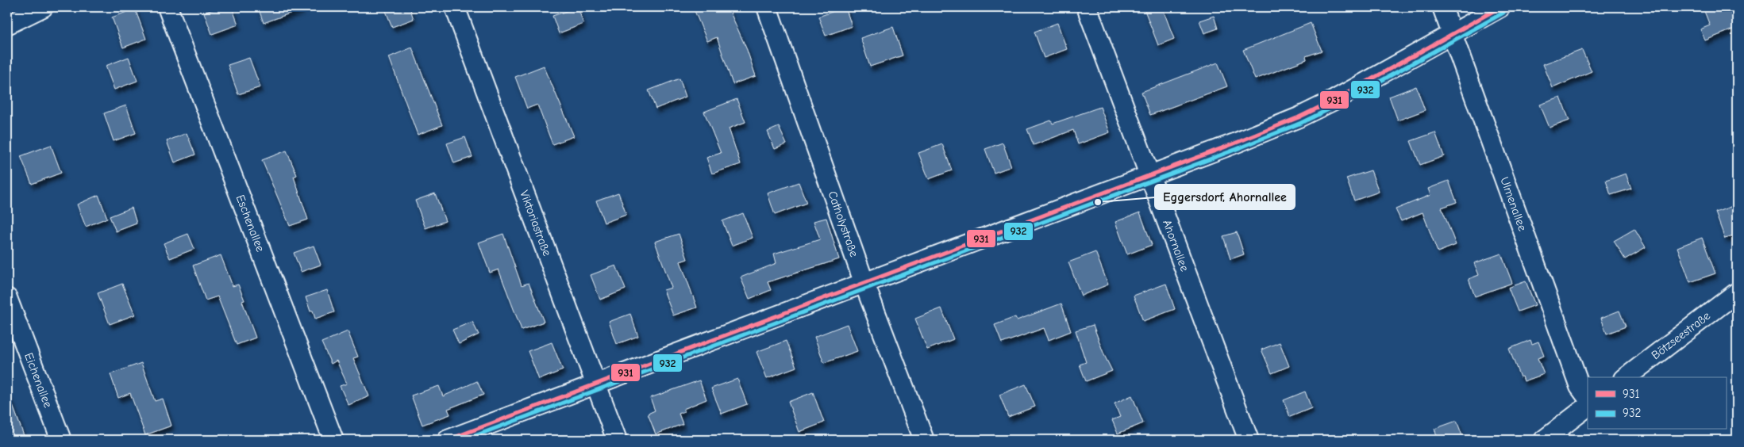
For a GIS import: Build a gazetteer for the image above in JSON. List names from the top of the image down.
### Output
{
  "streets": {
    "street": [
      "Ulmenallee",
      "Eschenallee",
      "Viktoriastraße",
      "Catholystraße",
      "Ahornallee",
      "Bötzseestraße",
      "Eichenallee"
    ]
  },
  "places": ["Eggersdorf, Ahornallee"],
  "lines": ["transit line 931", "transit line 932"],
  "legend": ["931", "932"]
}
